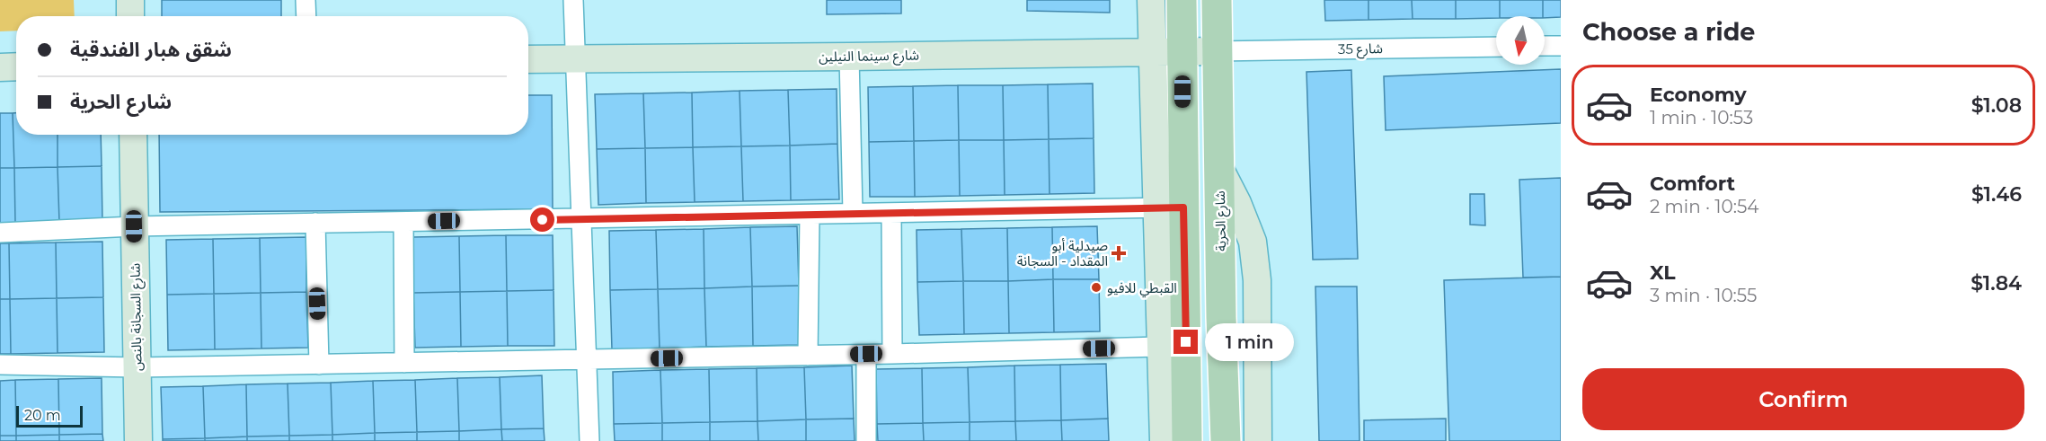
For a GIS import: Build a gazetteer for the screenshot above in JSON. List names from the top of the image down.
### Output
{
  "streets": {
    "main road": ["شارع الحرية"],
    "street": ["شارع 35", "شارع سينما النيلين", "شارع السجانة بالنص"]
  },
  "crossings": [
    ["شارع 35", "شارع سينما النيلين"],
    ["شارع 35", "شارع الحرية"],
    ["شارع سينما النيلين", "شارع الحرية"]
  ],
  "places": {
    "health": ["صيدلية أبو المقداد - السجانة"],
    "other": ["القبطي للافيو"]
  },
  "scale_bar": "20 m",
  "north": "bottom",
  "page": {
    "heading": "Choose a ride",
    "banner": ["شقق هبار الفندقية", "شارع الحرية"],
    "list": [
      {
        "name": "Economy",
        "note": "1 min · 10:53",
        "value": "$1.08"
      },
      {
        "name": "Comfort",
        "note": "2 min · 10:54",
        "value": "$1.46"
      },
      {
        "name": "XL",
        "note": "3 min · 10:55",
        "value": "$1.84"
      }
    ],
    "bubble": "1 min",
    "buttons": "Confirm",
    "scale": "20 m"
  }
}
